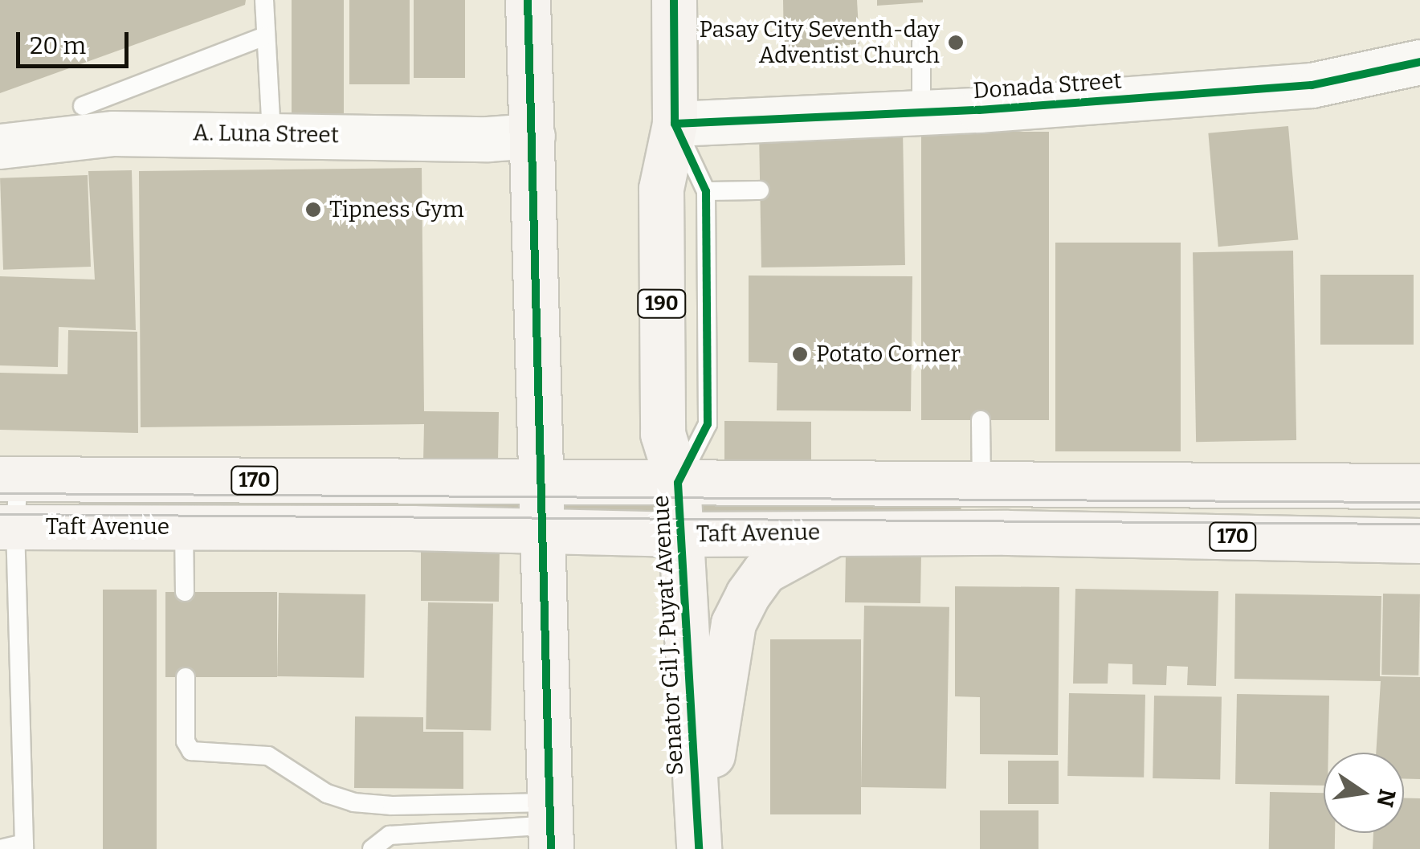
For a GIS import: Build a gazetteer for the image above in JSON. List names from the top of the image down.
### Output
{
  "streets": {
    "main road": [
      "190",
      "170",
      "Taft Avenue",
      "Senator Gil J. Puyat Avenue"
    ],
    "street": ["Donada Street", "A. Luna Street"]
  },
  "crossings": [
    ["Donada Street", "Senator Gil J. Puyat Avenue"],
    ["170", "Senator Gil J. Puyat Avenue"],
    ["Taft Avenue", "Senator Gil J. Puyat Avenue"]
  ],
  "places": ["Pasay City Seventh-day Adventist Church", "Tipness Gym", "Potato Corner"],
  "scale_bar": "20 m",
  "north": "right"
}
